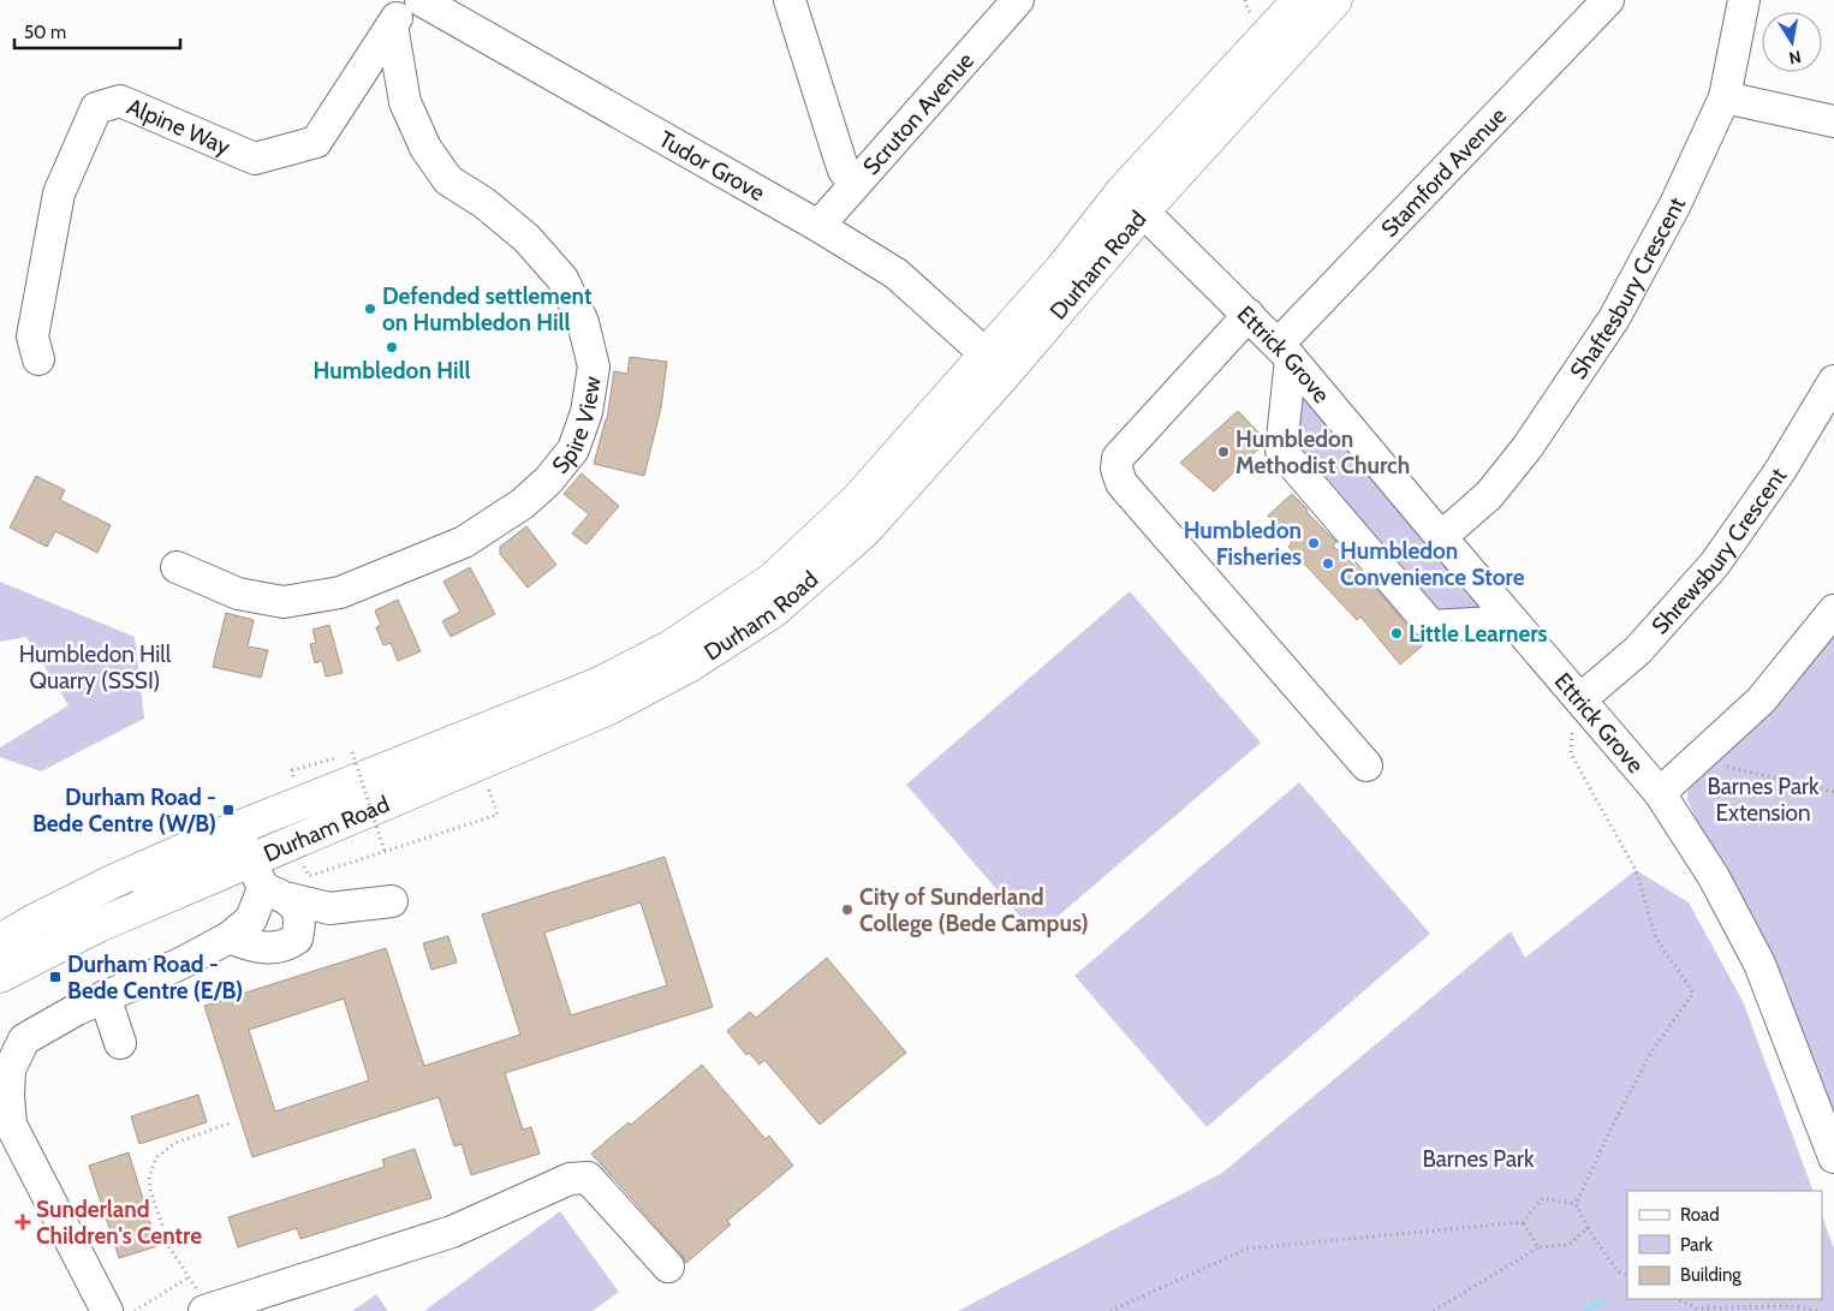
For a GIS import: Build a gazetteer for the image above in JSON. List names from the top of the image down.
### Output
{
  "streets": {
    "highway": ["Durham Road"],
    "street": [
      "Scruton Avenue",
      "Alpine Way",
      "Tudor Grove",
      "Stamford Avenue",
      "Shaftesbury Crescent",
      "Ettrick Grove",
      "Spire View",
      "Shrewsbury Crescent"
    ]
  },
  "crossings": [
    ["Scruton Avenue", "Tudor Grove"],
    ["Alpine Way", "Spire View"],
    ["Tudor Grove", "Durham Road"],
    ["Stamford Avenue", "Ettrick Grove"],
    ["Durham Road", "Ettrick Grove"],
    ["Shaftesbury Crescent", "Ettrick Grove"],
    ["Ettrick Grove", "Shrewsbury Crescent"]
  ],
  "parks": ["Humbledon Hill Quarry (SSSI)", "Barnes Park Extension", "Barnes Park"],
  "places": {
    "other": [
      "Defended settlement on Humbledon Hill",
      "Humbledon Hill",
      "Humbledon Methodist Church",
      "Humbledon Fisheries",
      "Humbledon Convenience Store",
      "Little Learners",
      "City of Sunderland College (Bede Campus)"
    ],
    "transit": ["Durham Road - Bede Centre (W/B)", "Durham Road - Bede Centre (E/B)"],
    "health": ["Sunderland Children's Centre"]
  },
  "legend": ["Road", "Park", "Building"],
  "scale_bar": "50 m",
  "north": "bottom"
}
